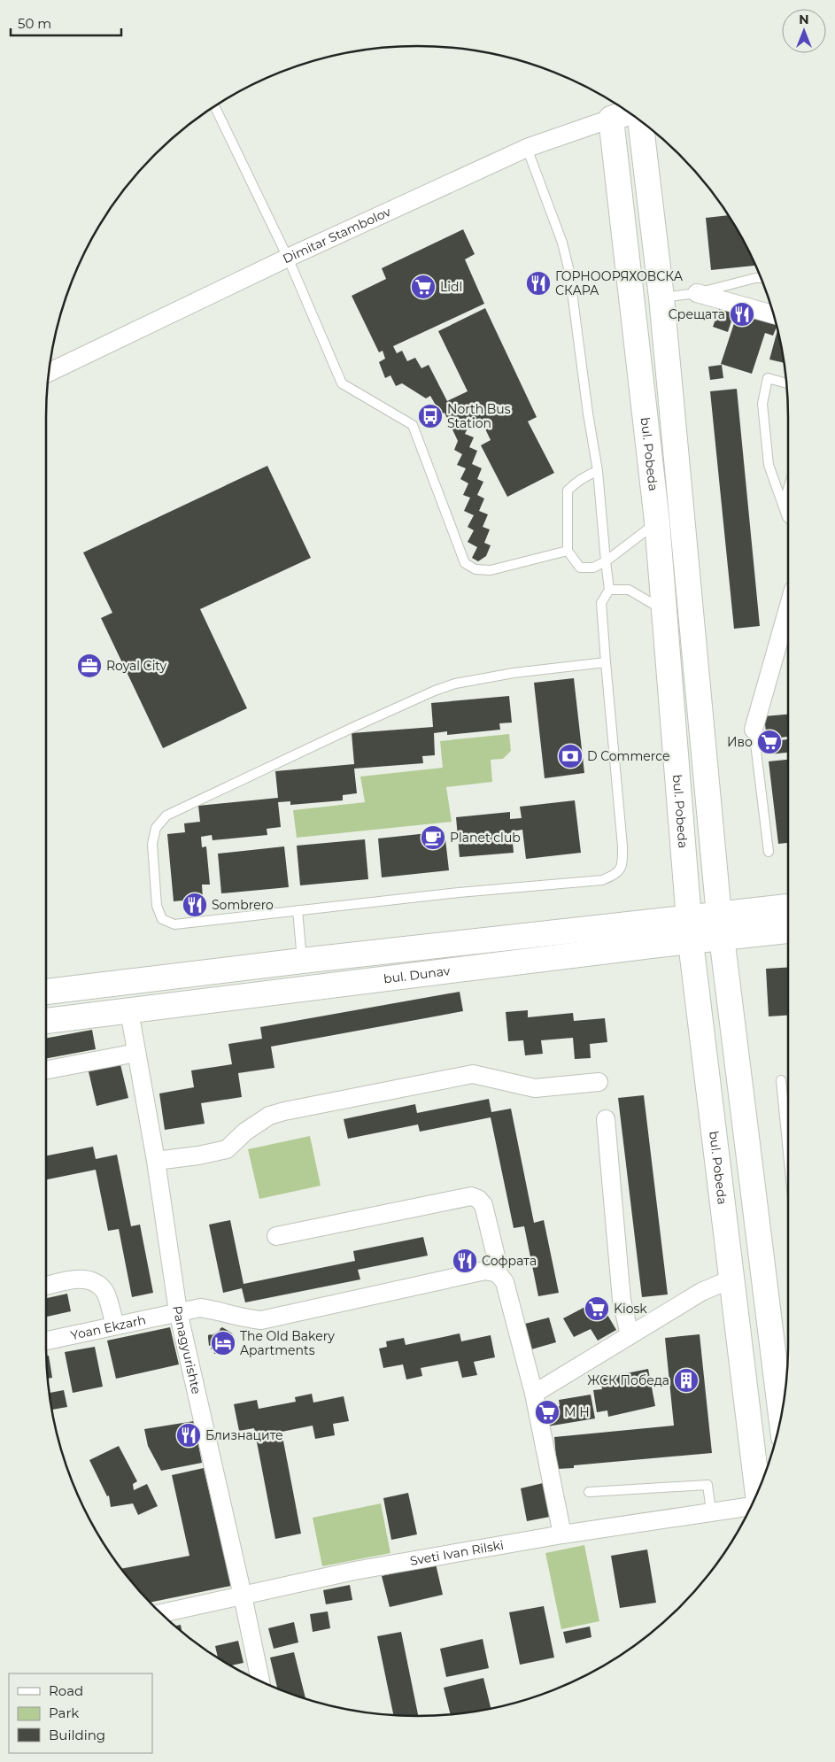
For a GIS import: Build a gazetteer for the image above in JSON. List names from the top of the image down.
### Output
{
  "streets": {
    "main road": ["Dimitar Stambolov", "bul. Pobeda", "bul. Dunav"],
    "street": ["Yoan Ekzarh", "Panagyurishte", "Sveti Ivan Rilski"]
  },
  "crossings": [
    ["Dimitar Stambolov", "bul. Pobeda"],
    ["bul. Pobeda", "bul. Dunav"],
    ["bul. Dunav", "Panagyurishte"],
    ["Yoan Ekzarh", "Panagyurishte"],
    ["Panagyurishte", "Sveti Ivan Rilski"]
  ],
  "places": {
    "restaurant": [
      "ГОРНООРЯХОВСКА СКАРА",
      "Срещата",
      "Sombrero",
      "Софрата",
      "Близнаците"
    ],
    "supermarket": [
      "Lidl",
      "Иво",
      "Kiosk",
      "М Н"
    ],
    "bus stop": ["North Bus Station"],
    "office": ["Royal City"],
    "bank": ["D Commerce"],
    "cafe": ["Planet club"],
    "hotel": ["The Old Bakery Apartments"],
    "building": ["ЖСК Победа"]
  },
  "legend": ["Road", "Park", "Building"],
  "scale_bar": "50 m",
  "north": "top"
}
